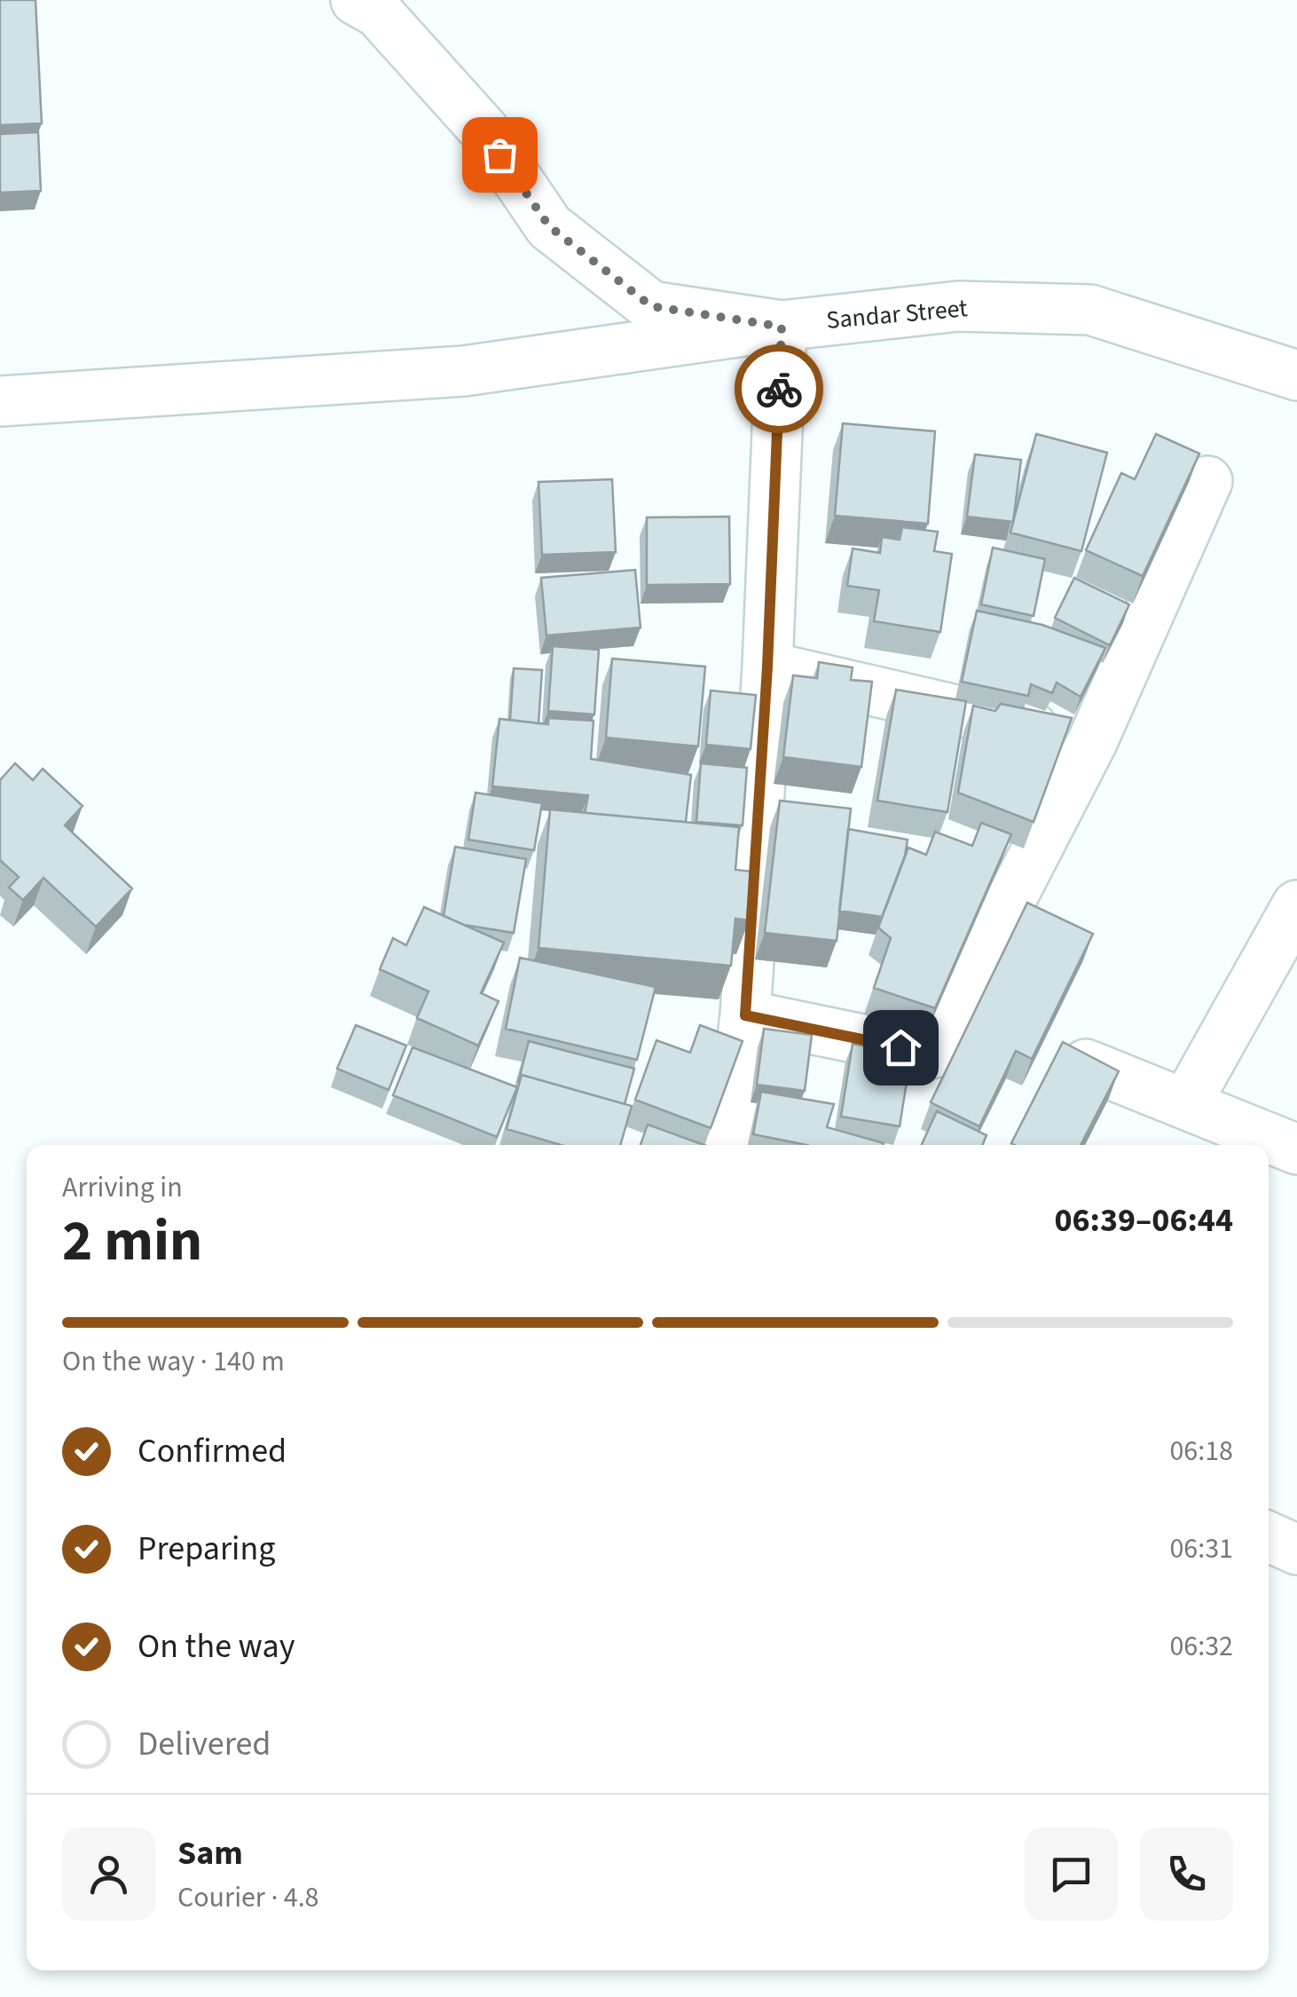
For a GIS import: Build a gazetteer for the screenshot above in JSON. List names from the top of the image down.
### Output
{
  "streets": {
    "street": ["Sandar Street"]
  },
  "page": {
    "heading": ["2 min", "Arriving in", "06:39–06:44"],
    "panel": ["Sam", "Courier · 4.8"],
    "bar": "On the way · 140 m",
    "list": [
      ["Confirmed", "06:18"],
      ["Preparing", "06:31"],
      ["On the way", "06:32"],
      "Delivered"
    ]
  }
}
